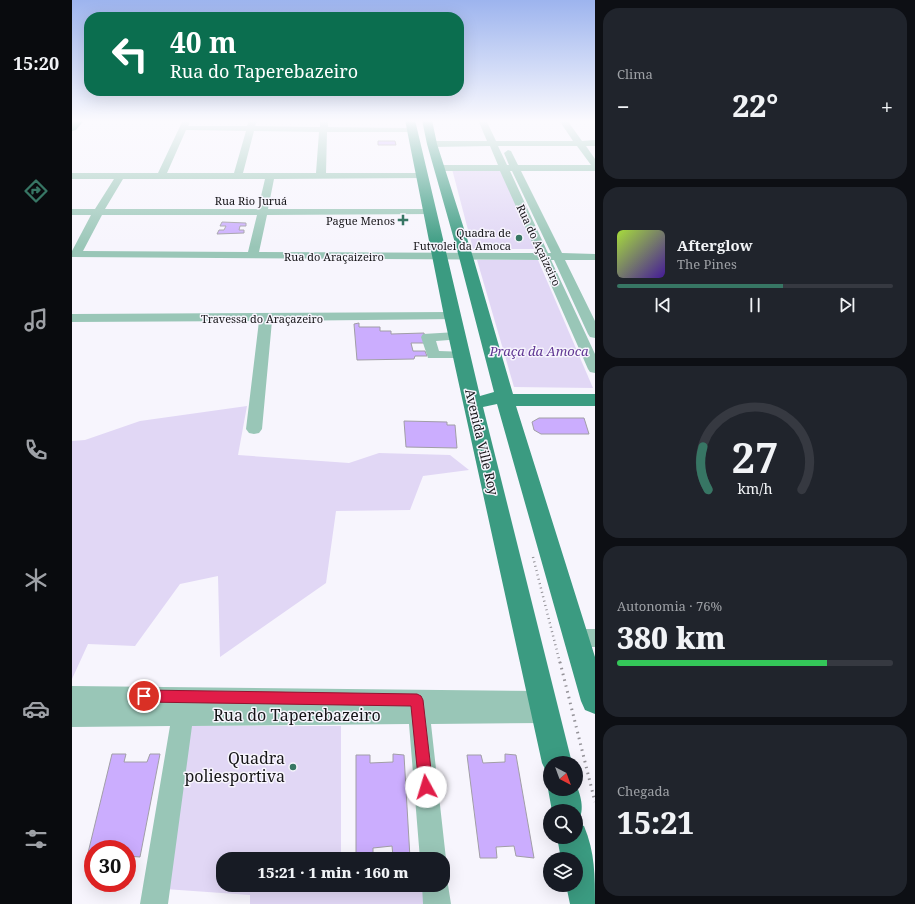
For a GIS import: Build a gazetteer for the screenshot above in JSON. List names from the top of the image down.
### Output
{
  "streets": {
    "main road": ["Avenida Ville Roy"],
    "street": [
      "Rua Rio Juruá",
      "Rua do Açaizeiro",
      "Rua do Araçaizeiro",
      "Travessa do Araçazeiro",
      "Rua do Taperebazeiro"
    ]
  },
  "crossings": [
    ["Rua Rio Juruá", "Avenida Ville Roy"],
    ["Rua do Açaizeiro", "Rua do Araçaizeiro"],
    ["Rua do Araçaizeiro", "Avenida Ville Roy"],
    ["Travessa do Araçazeiro", "Avenida Ville Roy"],
    ["Avenida Ville Roy", "Rua do Taperebazeiro"]
  ],
  "parks": ["Praça da Amoca"],
  "places": {
    "health": ["Pague Menos"],
    "other": ["Quadra de Futvolei da Amoca", "Quadra poliesportiva"]
  },
  "north": "bottom right",
  "page": {
    "tabs": "15:20",
    "tile": [
      "Clima",
      ["Autonomia · 76%", "380 km"],
      ["Chegada", "15:21"]
    ],
    "turn": ["40 m", "Rua do Taperebazeiro"],
    "heat": ["−", "22°", "+"],
    "song": ["Afterglow", "The Pines"],
    "limit": "30",
    "trip": "15:21 · 1 min · 160 m",
    "gauge": ["27", "km/h"]
  }
}
